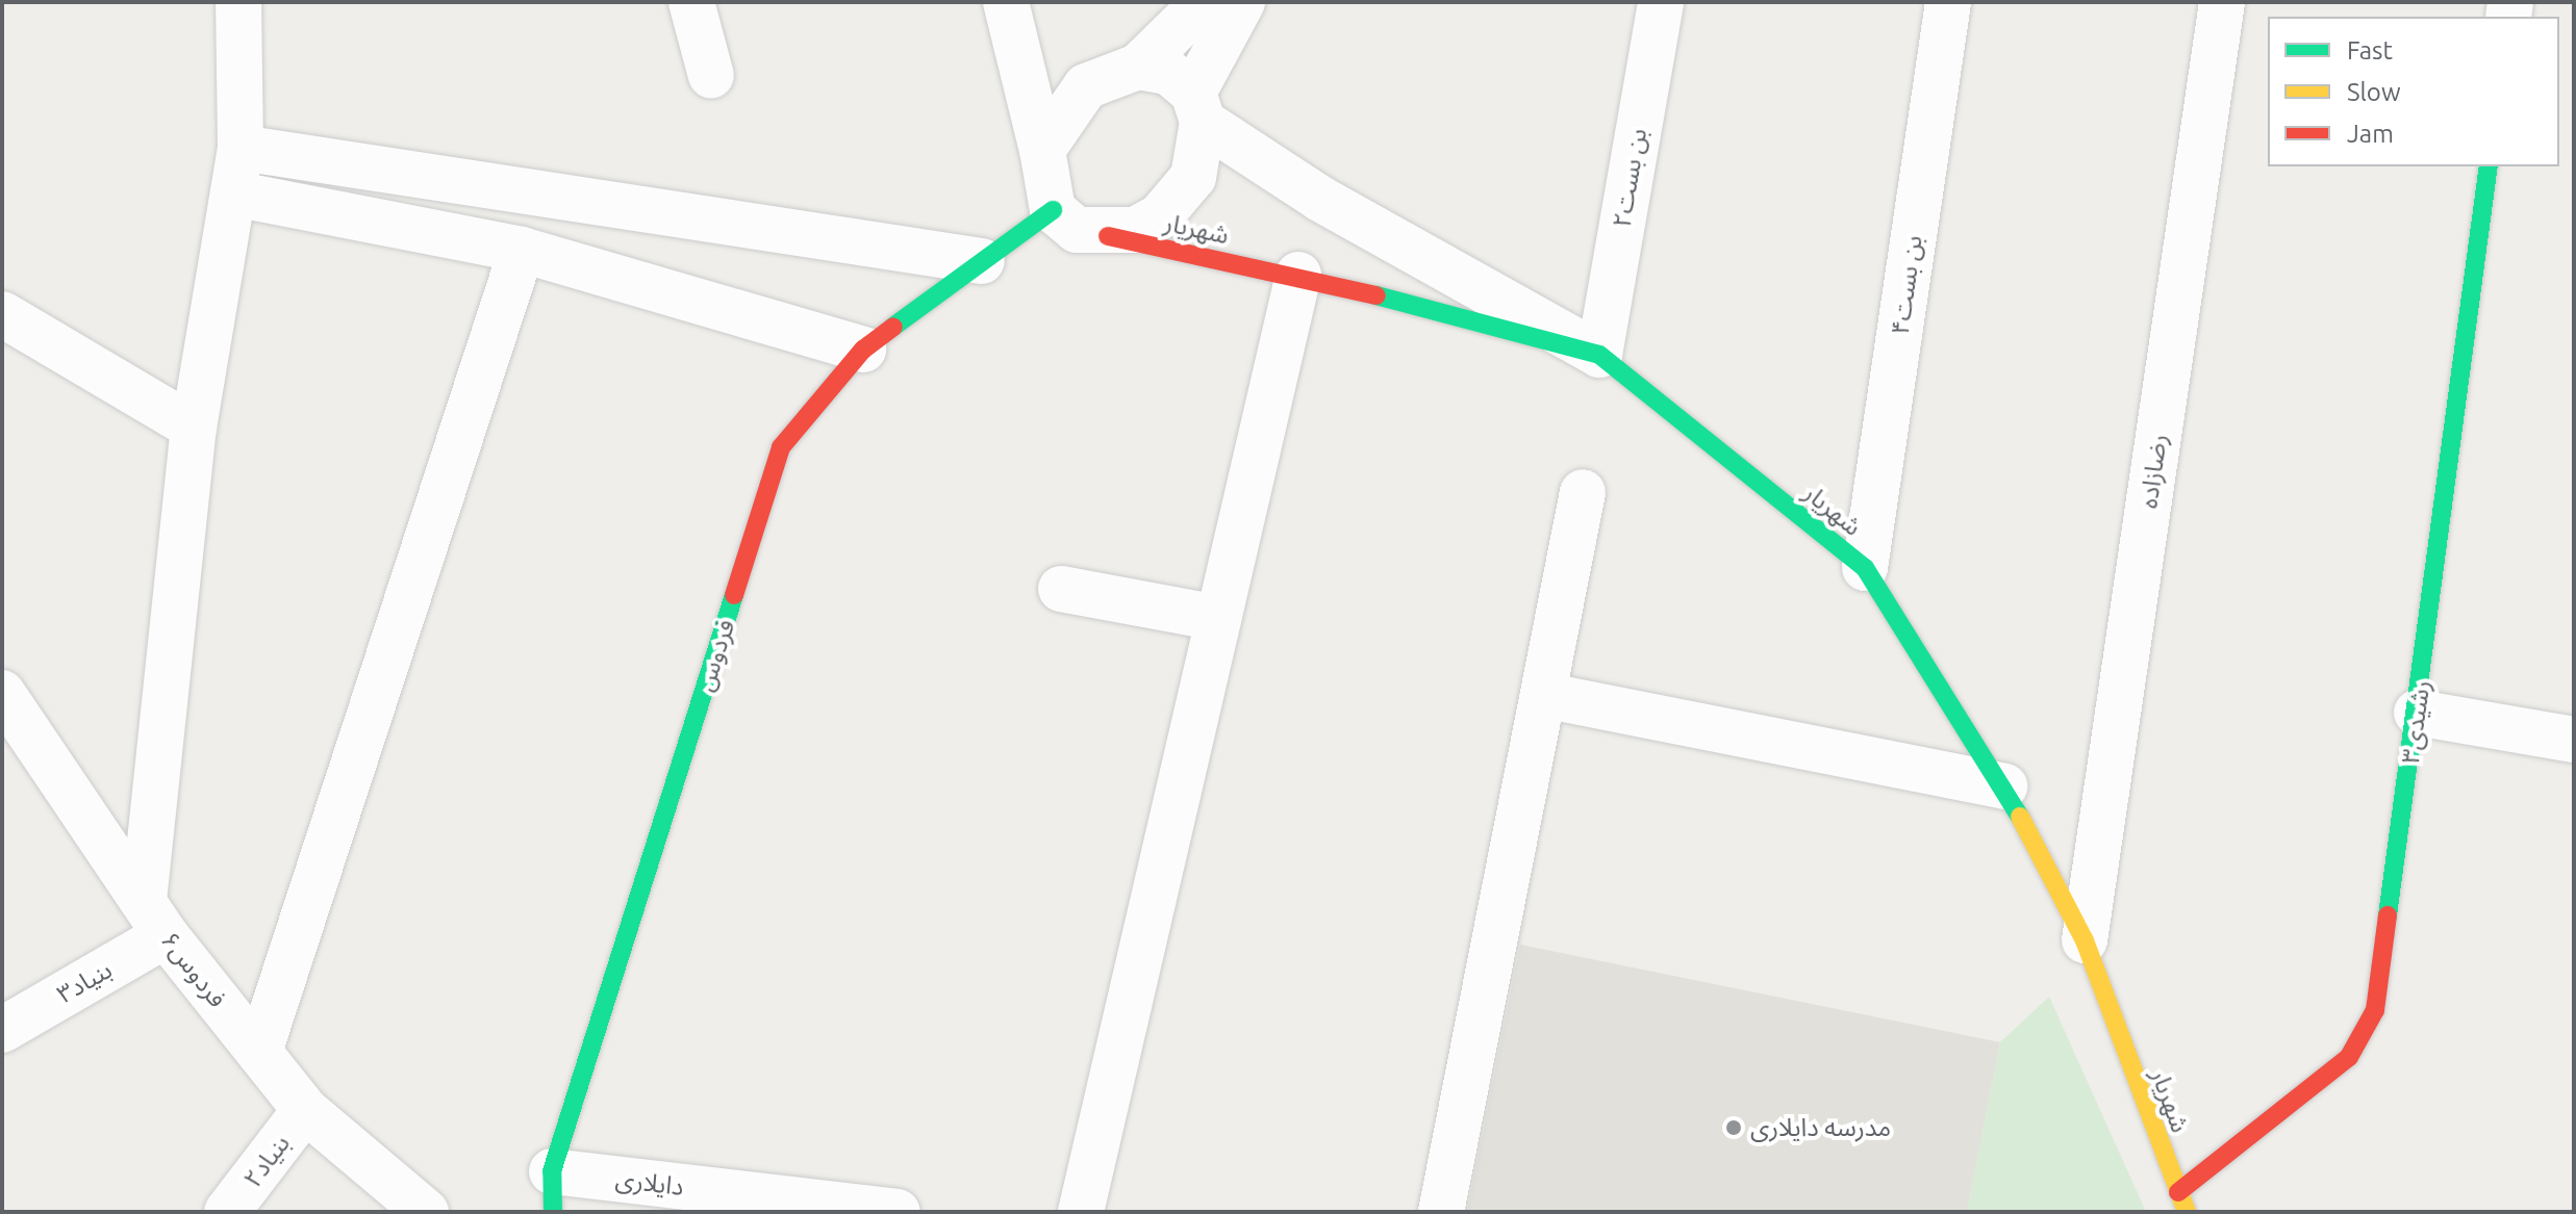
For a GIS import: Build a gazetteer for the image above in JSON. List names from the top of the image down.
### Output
{
  "streets": {
    "street": [
      "بن بست۲",
      "شهریار",
      "بن بست۴",
      "رضازاده",
      "فردوس",
      "رشیدی۳",
      "فردوس۶",
      "بنیاد۳",
      "بنیاد۲",
      "دایلاری"
    ]
  },
  "crossings": [
    ["بن بست۲", "شهریار"],
    ["شهریار", "بن بست۴"],
    ["شهریار", "رضازاده"],
    ["شهریار", "فردوس"],
    ["شهریار", "رشیدی۳"],
    ["فردوس", "دایلاری"],
    ["فردوس۶", "بنیاد۳"],
    ["فردوس۶", "بنیاد۲"]
  ],
  "places": ["مدرسه دایلاری"],
  "legend": ["Fast", "Slow", "Jam"]
}
